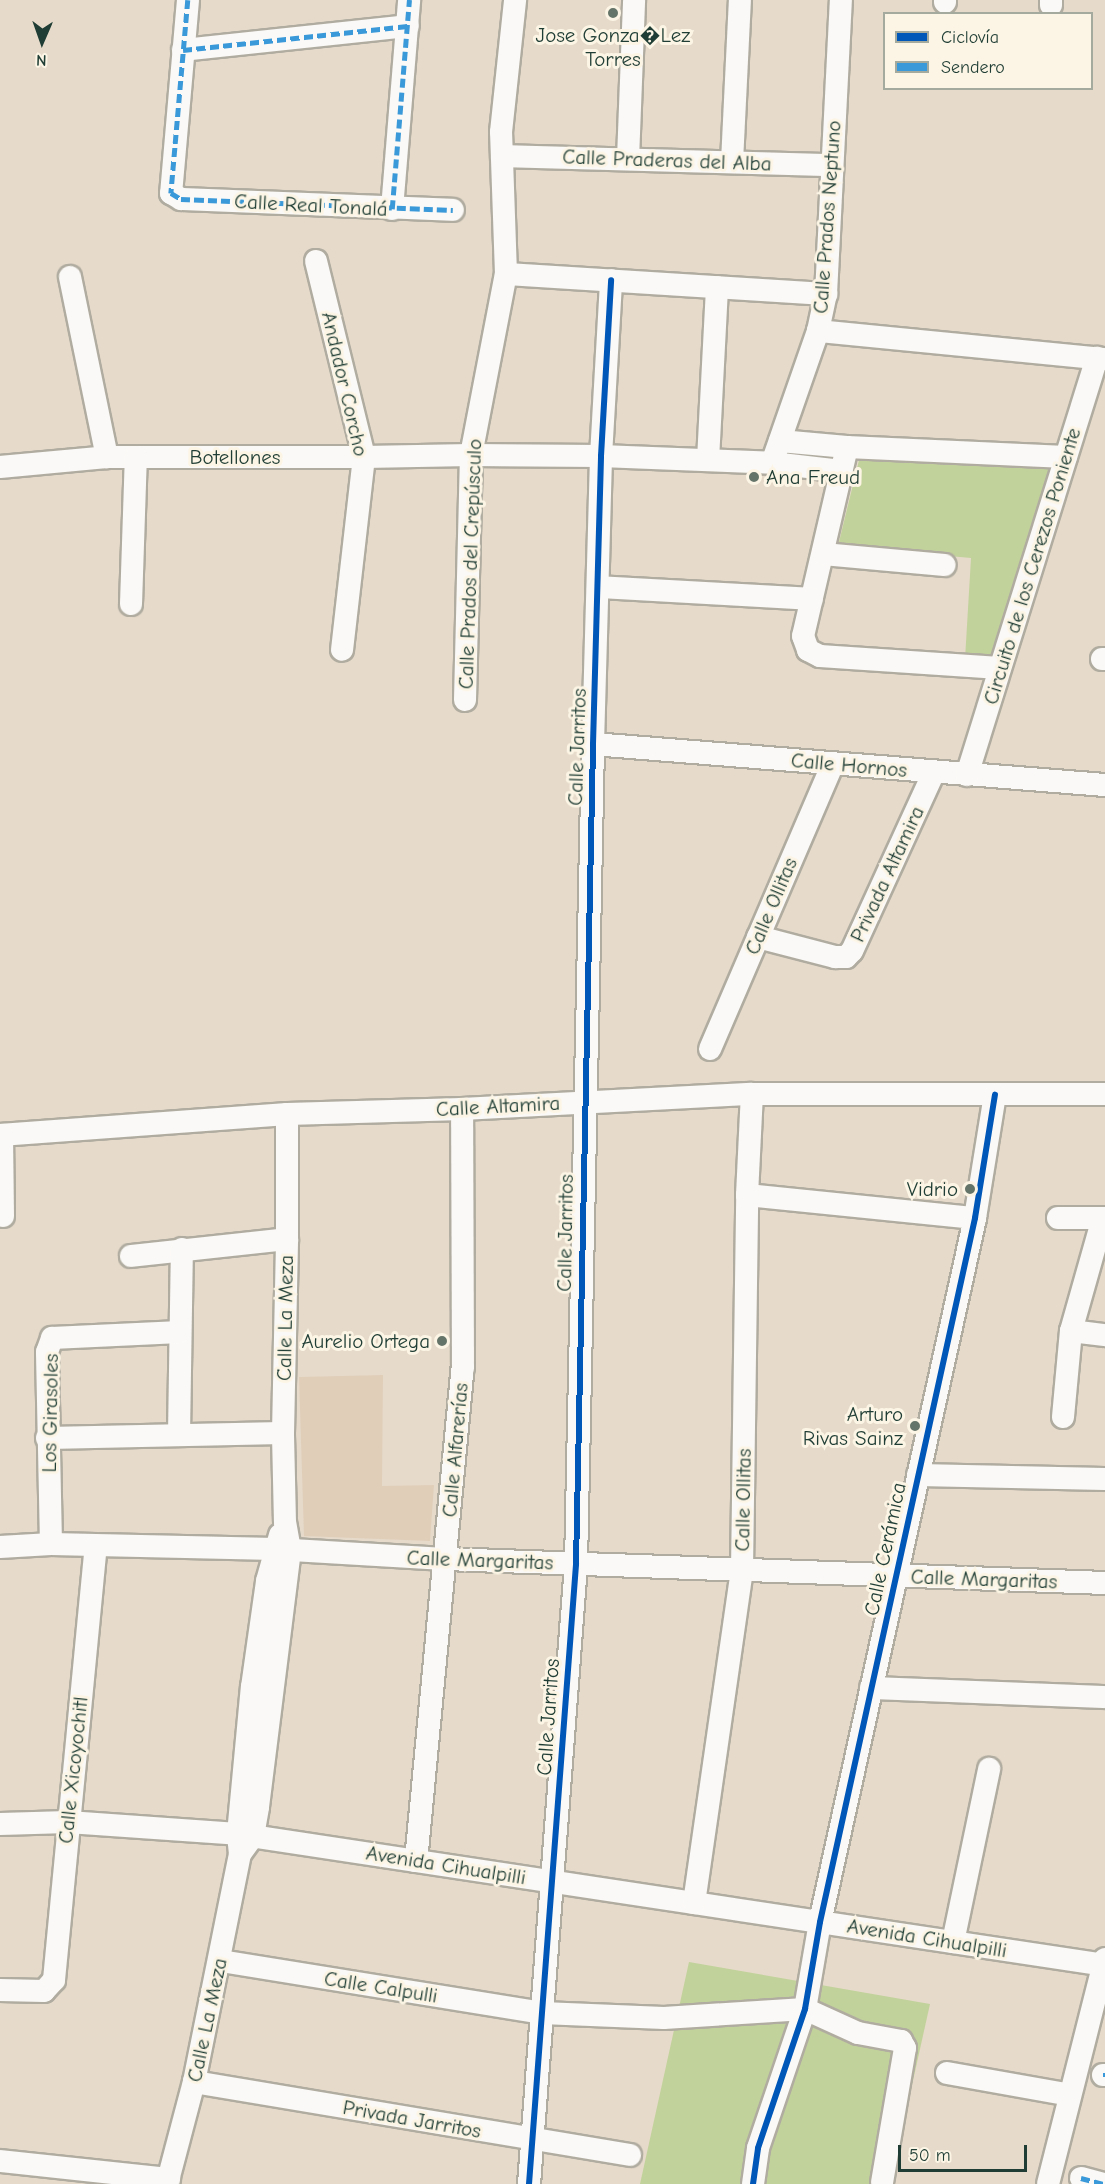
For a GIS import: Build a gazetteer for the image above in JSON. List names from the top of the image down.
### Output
{
  "streets": {
    "street": [
      "Calle Praderas del Alba",
      "Calle Real Tonalá",
      "Calle Prados Neptuno",
      "Andador Corcho",
      "Botellones",
      "Calle Prados del Crepúsculo",
      "Circuito de los Cerezos Poniente",
      "Calle Jarritos",
      "Calle Hornos",
      "Privada Altamira",
      "Calle Ollitas",
      "Calle Altamira",
      "Calle La Meza",
      "Los Girasoles",
      "Calle Alfarerías",
      "Calle Cerámica",
      "Calle Margaritas",
      "Calle Xicoyochitl",
      "Avenida Cihualpilli",
      "Calle Calpulli",
      "Privada Jarritos"
    ]
  },
  "crossings": [
    ["Calle Praderas del Alba", "Calle Prados Neptuno"],
    ["Calle Praderas del Alba", "Calle Prados del Crepúsculo"],
    ["Calle Prados Neptuno", "Botellones"],
    ["Andador Corcho", "Botellones"],
    ["Botellones", "Calle Prados del Crepúsculo"],
    ["Botellones", "Calle Jarritos"],
    ["Circuito de los Cerezos Poniente", "Calle Hornos"],
    ["Calle Jarritos", "Calle Hornos"],
    ["Calle Jarritos", "Calle Altamira"],
    ["Calle Jarritos", "Calle Margaritas"],
    ["Calle Jarritos", "Avenida Cihualpilli"],
    ["Calle Jarritos", "Calle Calpulli"],
    ["Calle Jarritos", "Privada Jarritos"],
    ["Calle Hornos", "Privada Altamira"],
    ["Calle Hornos", "Calle Ollitas"],
    ["Privada Altamira", "Calle Ollitas"],
    ["Calle Ollitas", "Calle Altamira"],
    ["Calle Ollitas", "Calle Margaritas"],
    ["Calle Ollitas", "Avenida Cihualpilli"],
    ["Calle Altamira", "Calle La Meza"],
    ["Calle Altamira", "Calle Alfarerías"],
    ["Calle Altamira", "Calle Cerámica"],
    ["Calle La Meza", "Calle Margaritas"],
    ["Calle La Meza", "Avenida Cihualpilli"],
    ["Calle La Meza", "Calle Calpulli"],
    ["Calle La Meza", "Privada Jarritos"],
    ["Los Girasoles", "Calle Margaritas"],
    ["Calle Alfarerías", "Calle Margaritas"],
    ["Calle Alfarerías", "Avenida Cihualpilli"],
    ["Calle Cerámica", "Calle Margaritas"],
    ["Calle Cerámica", "Avenida Cihualpilli"],
    ["Calle Cerámica", "Calle Calpulli"],
    ["Calle Margaritas", "Calle Xicoyochitl"],
    ["Calle Xicoyochitl", "Avenida Cihualpilli"]
  ],
  "places": [
    "Jose Gonza�Lez Torres",
    "Ana Freud",
    "Vidrio",
    "Aurelio Ortega",
    "Arturo Rivas Sainz"
  ],
  "legend": ["Ciclovía", "Sendero"],
  "scale_bar": "50 m",
  "north": "bottom"
}
